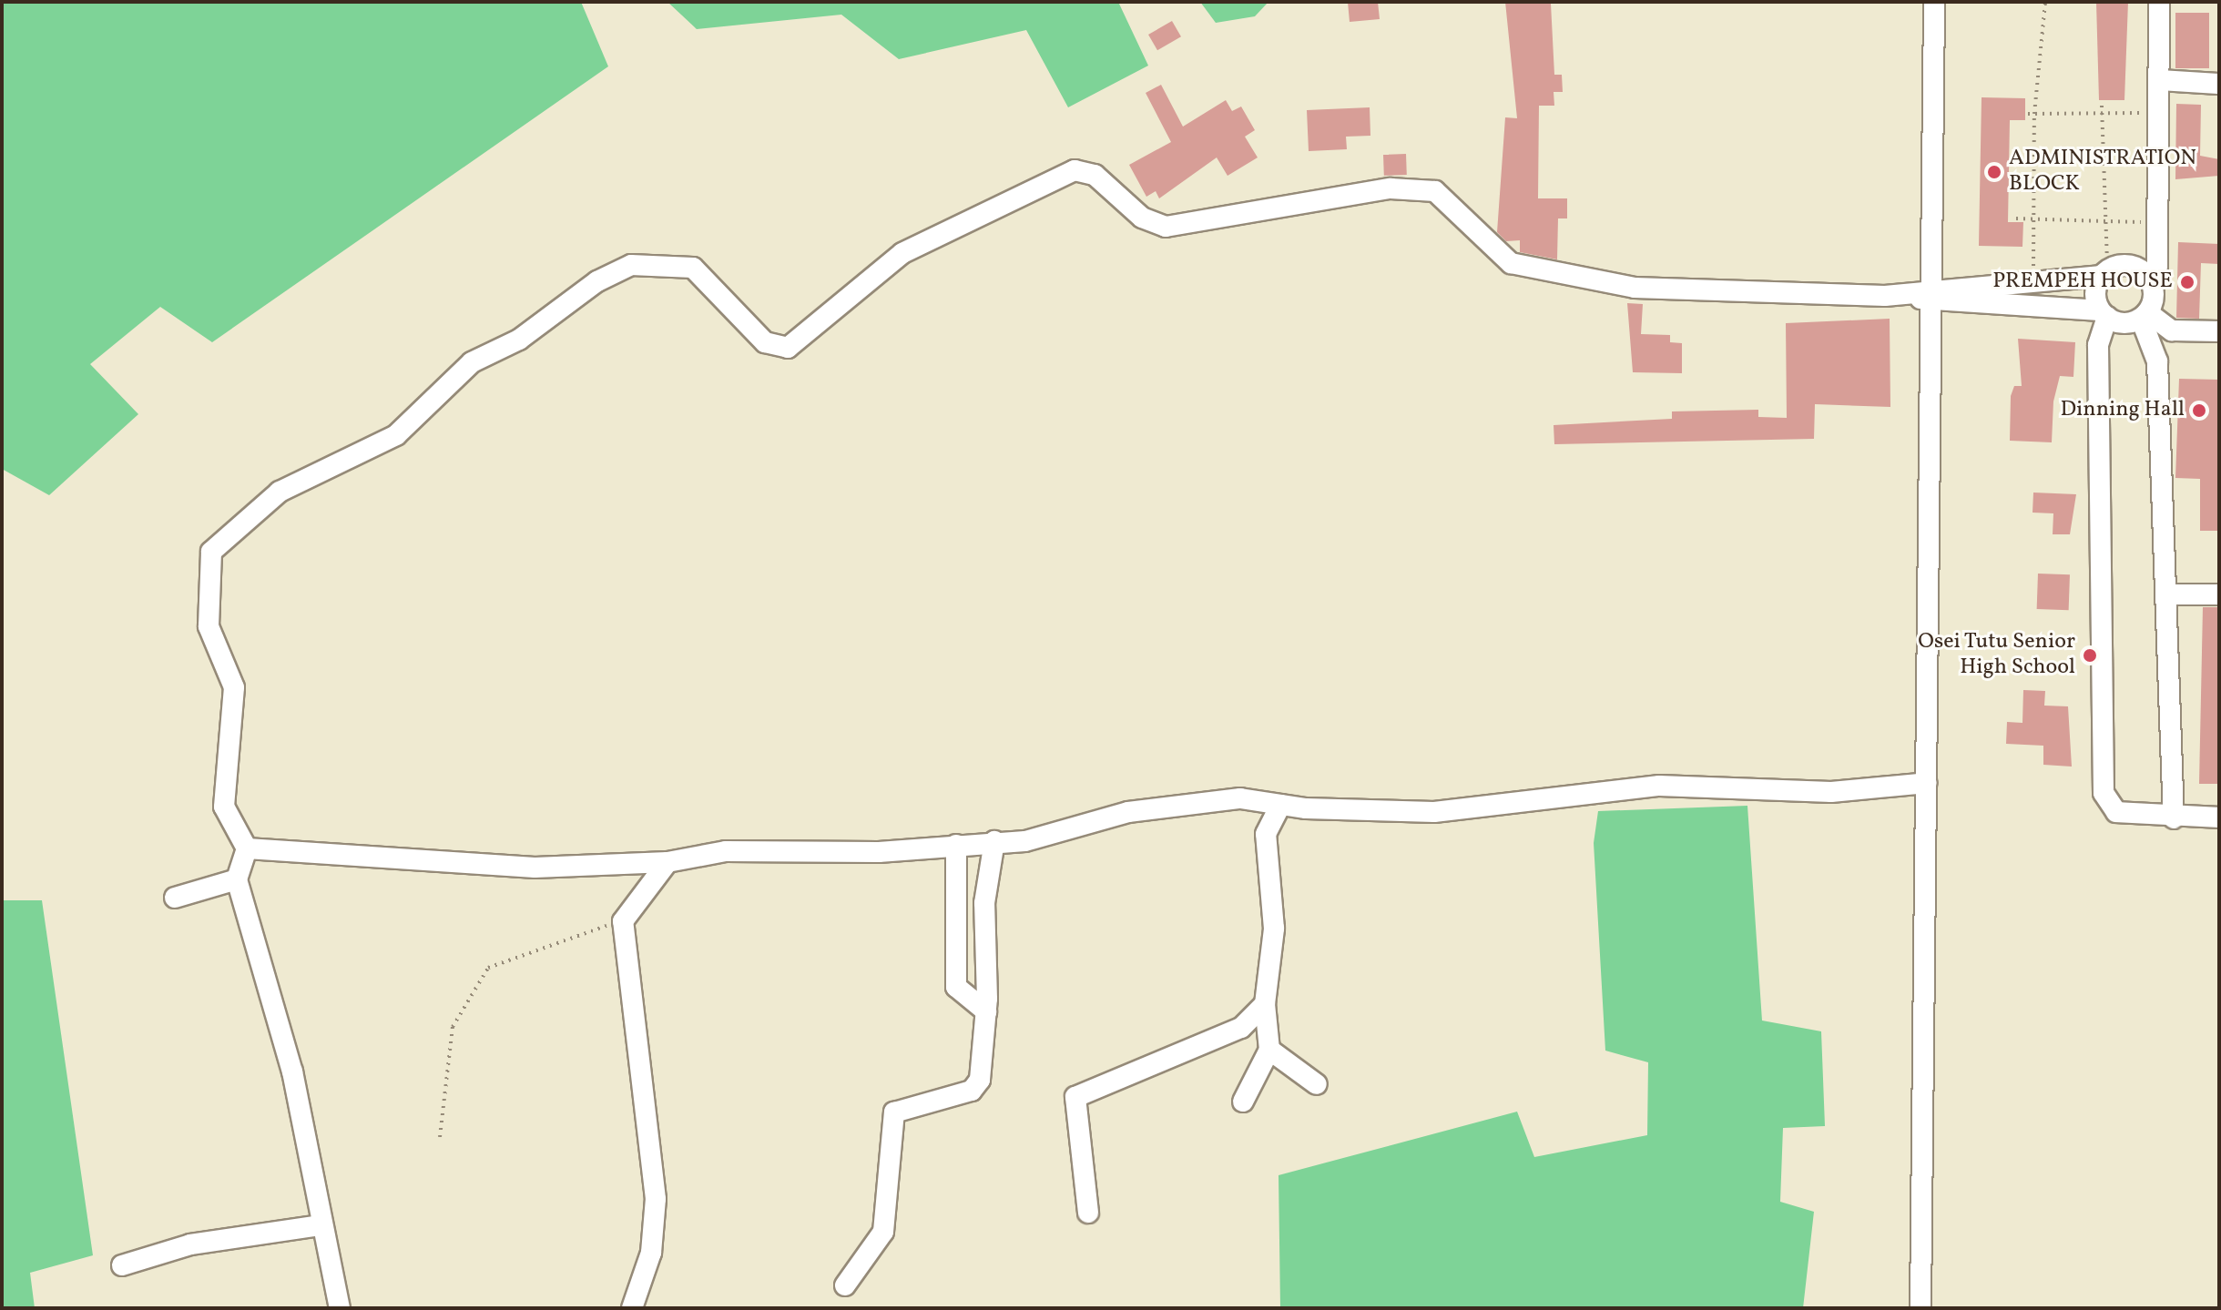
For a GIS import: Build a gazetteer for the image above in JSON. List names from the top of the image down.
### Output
{
  "places": [
    "ADMINISTRATION BLOCK",
    "PREMPEH HOUSE",
    "Dinning Hall",
    "Osei Tutu Senior High School"
  ]
}
